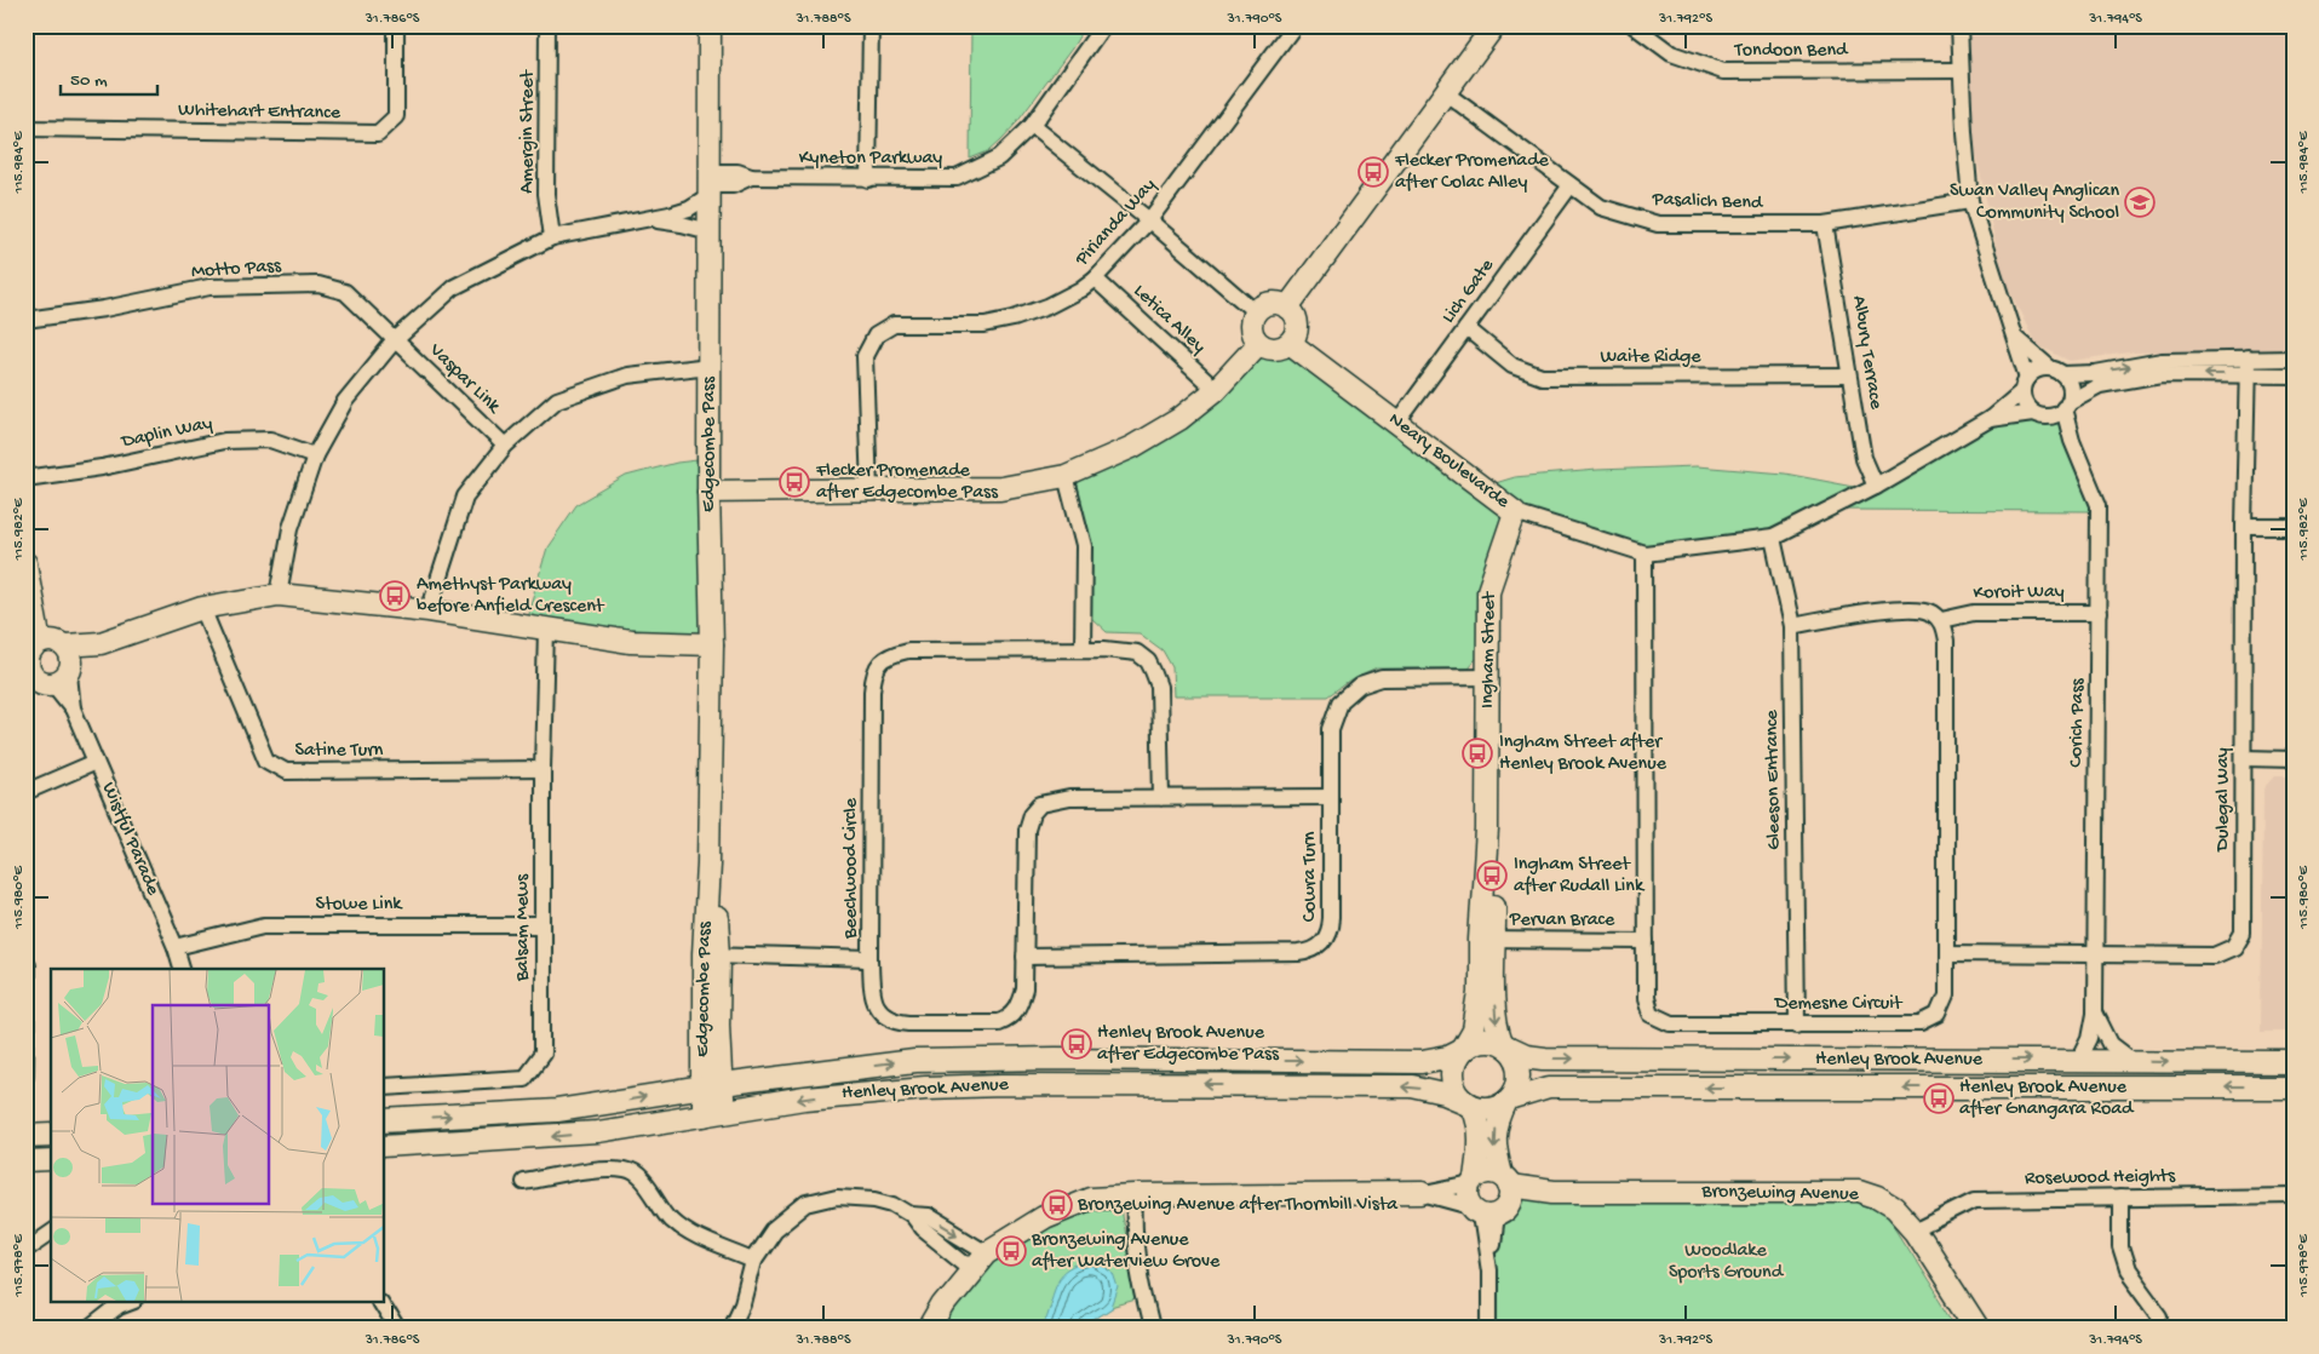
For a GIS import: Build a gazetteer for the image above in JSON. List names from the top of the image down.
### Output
{
  "streets": {
    "street": [
      "Tondoon Bend",
      "Whitehart Entrance",
      "Amergin Street",
      "Kyneton Parkway",
      "Pasalich Bend",
      "Pirianda Way",
      "Motto Pass",
      "Lich Gate",
      "Letica Alley",
      "Albury Terrace",
      "Waite Ridge",
      "Vaspar Link",
      "Daplin Way",
      "Edgecombe Pass",
      "Neary Boulevarde",
      "Koroit Way",
      "Ingham Street",
      "Corich Pass",
      "Satine Turn",
      "Gleeson Entrance",
      "Dulegal Way",
      "Wistful Parade",
      "Beechwood Circle",
      "Cowra Turn",
      "Stowe Link",
      "Pervan Brace",
      "Balsam Mews",
      "Demesne Circuit",
      "Henley Brook Avenue",
      "Rosewood Heights",
      "Bronzewing Avenue"
    ]
  },
  "crossings": [
    ["Kyneton Parkway", "Edgecombe Pass"],
    ["Pasalich Bend", "Lich Gate"],
    ["Pasalich Bend", "Albury Terrace"],
    ["Pirianda Way", "Letica Alley"],
    ["Motto Pass", "Vaspar Link"],
    ["Lich Gate", "Waite Ridge"],
    ["Lich Gate", "Neary Boulevarde"],
    ["Albury Terrace", "Waite Ridge"],
    ["Albury Terrace", "Neary Boulevarde"],
    ["Edgecombe Pass", "Henley Brook Avenue"],
    ["Neary Boulevarde", "Ingham Street"],
    ["Neary Boulevarde", "Corich Pass"],
    ["Neary Boulevarde", "Gleeson Entrance"],
    ["Neary Boulevarde", "Demesne Circuit"],
    ["Koroit Way", "Corich Pass"],
    ["Koroit Way", "Demesne Circuit"],
    ["Ingham Street", "Cowra Turn"],
    ["Ingham Street", "Pervan Brace"],
    ["Ingham Street", "Henley Brook Avenue"],
    ["Corich Pass", "Dulegal Way"],
    ["Corich Pass", "Henley Brook Avenue"],
    ["Satine Turn", "Balsam Mews"],
    ["Gleeson Entrance", "Demesne Circuit"],
    ["Dulegal Way", "Demesne Circuit"],
    ["Wistful Parade", "Stowe Link"],
    ["Beechwood Circle", "Cowra Turn"],
    ["Stowe Link", "Balsam Mews"],
    ["Pervan Brace", "Demesne Circuit"],
    ["Rosewood Heights", "Bronzewing Avenue"]
  ],
  "parks": ["Woodlake Sports Ground"],
  "places": {
    "bus stop": [
      "Flecker Promenade after Colac Alley",
      "Flecker Promenade after Edgecombe Pass",
      "Amethyst Parkway before Anfield Crescent",
      "Ingham Street after Henley Brook Avenue",
      "Ingham Street after Rudall Link",
      "Henley Brook Avenue after Edgecombe Pass",
      "Henley Brook Avenue after Gnangara Road",
      "Bronzewing Avenue after Thornbill Vista",
      "Bronzewing Avenue after Waterview Grove"
    ],
    "school or university": ["Swan Valley Anglican Community School"]
  },
  "scale_bar": "50 m",
  "coordinates": [
    "31.786°S",
    "31.788°S",
    "31.790°S",
    "31.792°S",
    "31.794°S",
    "115.984°E",
    "115.982°E",
    "115.980°E",
    "115.978°E"
  ]
}
